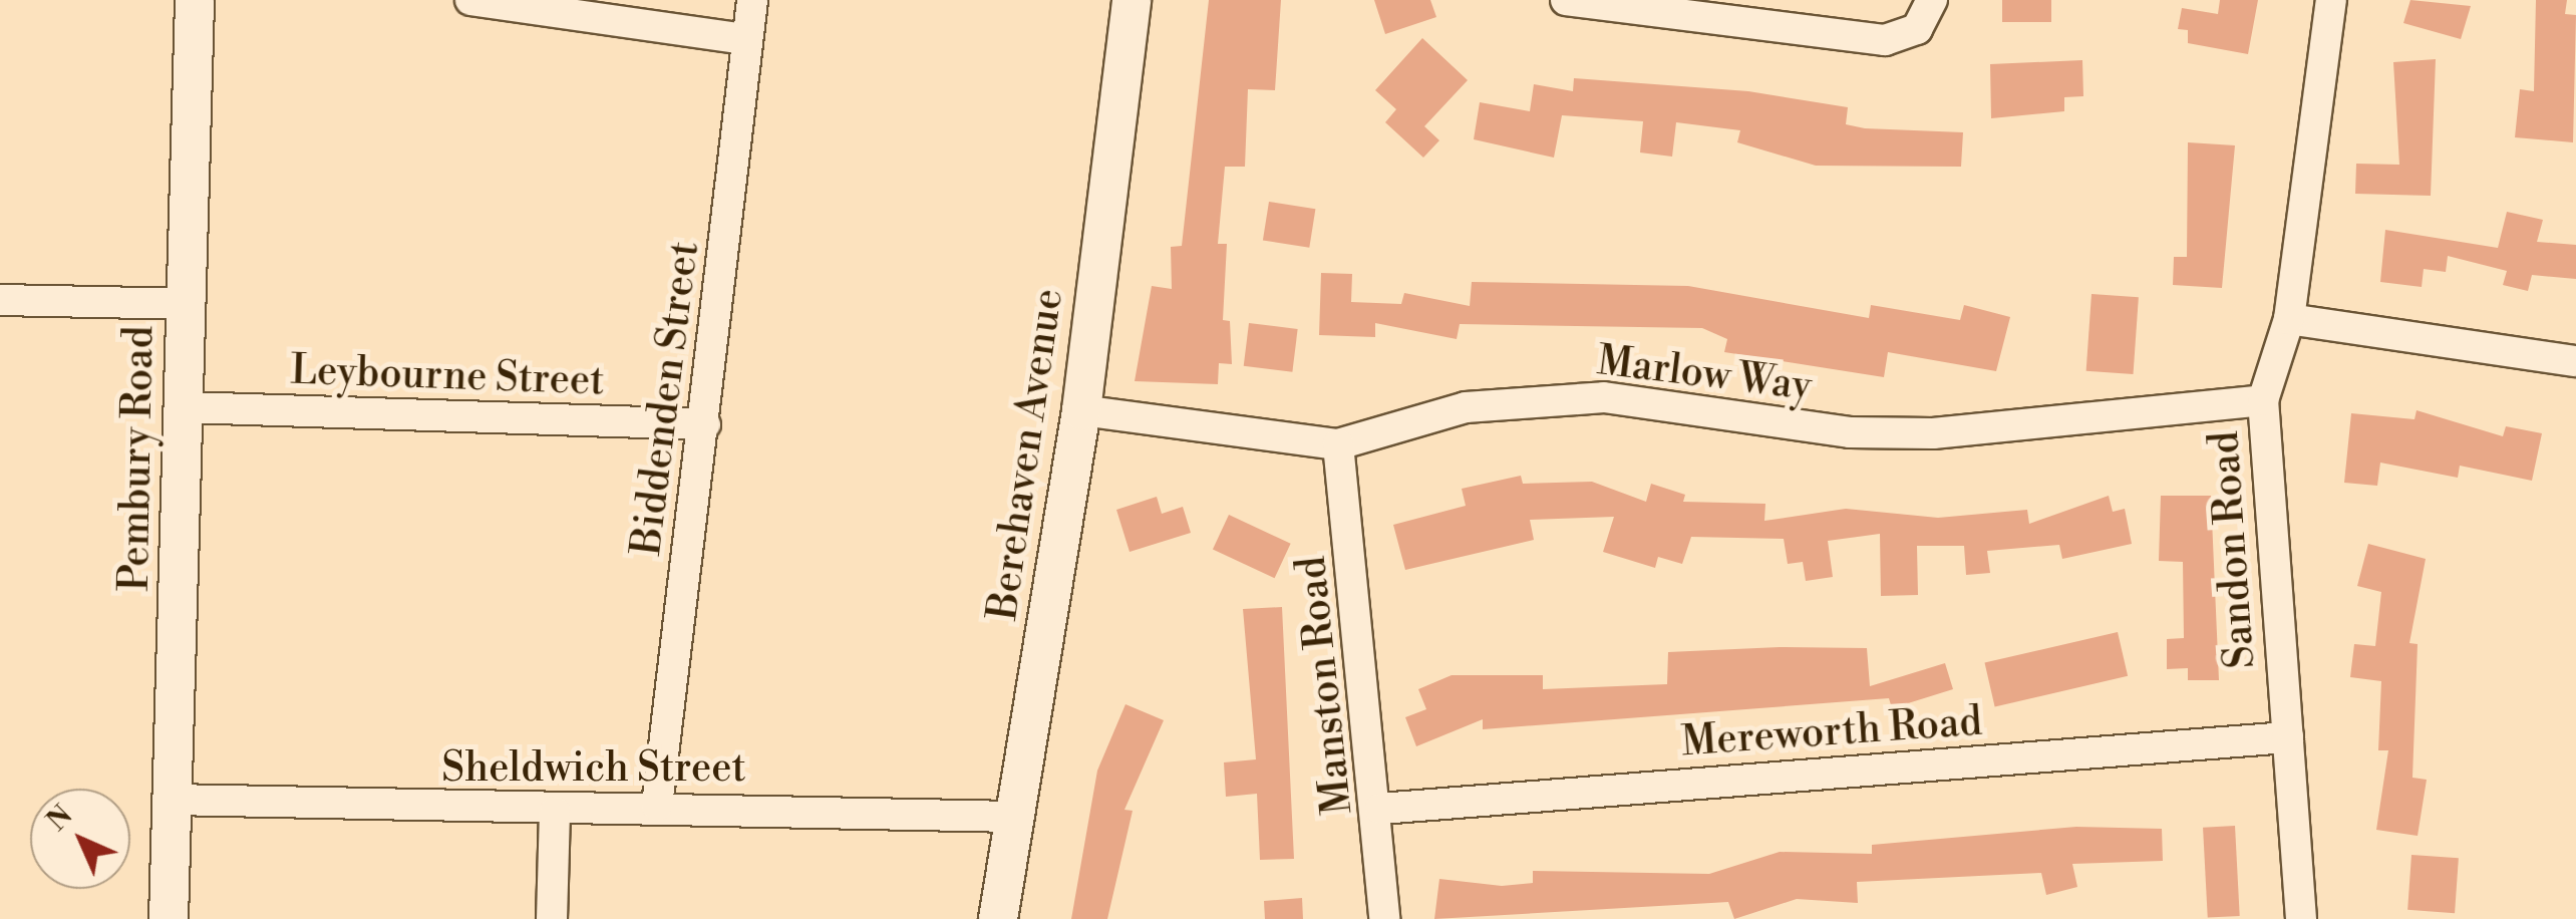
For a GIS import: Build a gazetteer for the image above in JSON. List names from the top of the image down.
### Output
{
  "streets": {
    "street": [
      "Marlow Way",
      "Leybourne Street",
      "Biddenden Street",
      "Berehaven Avenue",
      "Pembury Road",
      "Sandon Road",
      "Manston Road",
      "Mereworth Road",
      "Sheldwich Street"
    ]
  },
  "crossings": [
    ["Marlow Way", "Berehaven Avenue"],
    ["Marlow Way", "Sandon Road"],
    ["Marlow Way", "Manston Road"],
    ["Leybourne Street", "Biddenden Street"],
    ["Leybourne Street", "Pembury Road"],
    ["Biddenden Street", "Sheldwich Street"],
    ["Berehaven Avenue", "Sheldwich Street"],
    ["Pembury Road", "Sheldwich Street"],
    ["Sandon Road", "Mereworth Road"],
    ["Manston Road", "Mereworth Road"]
  ],
  "north": "top left"
}
